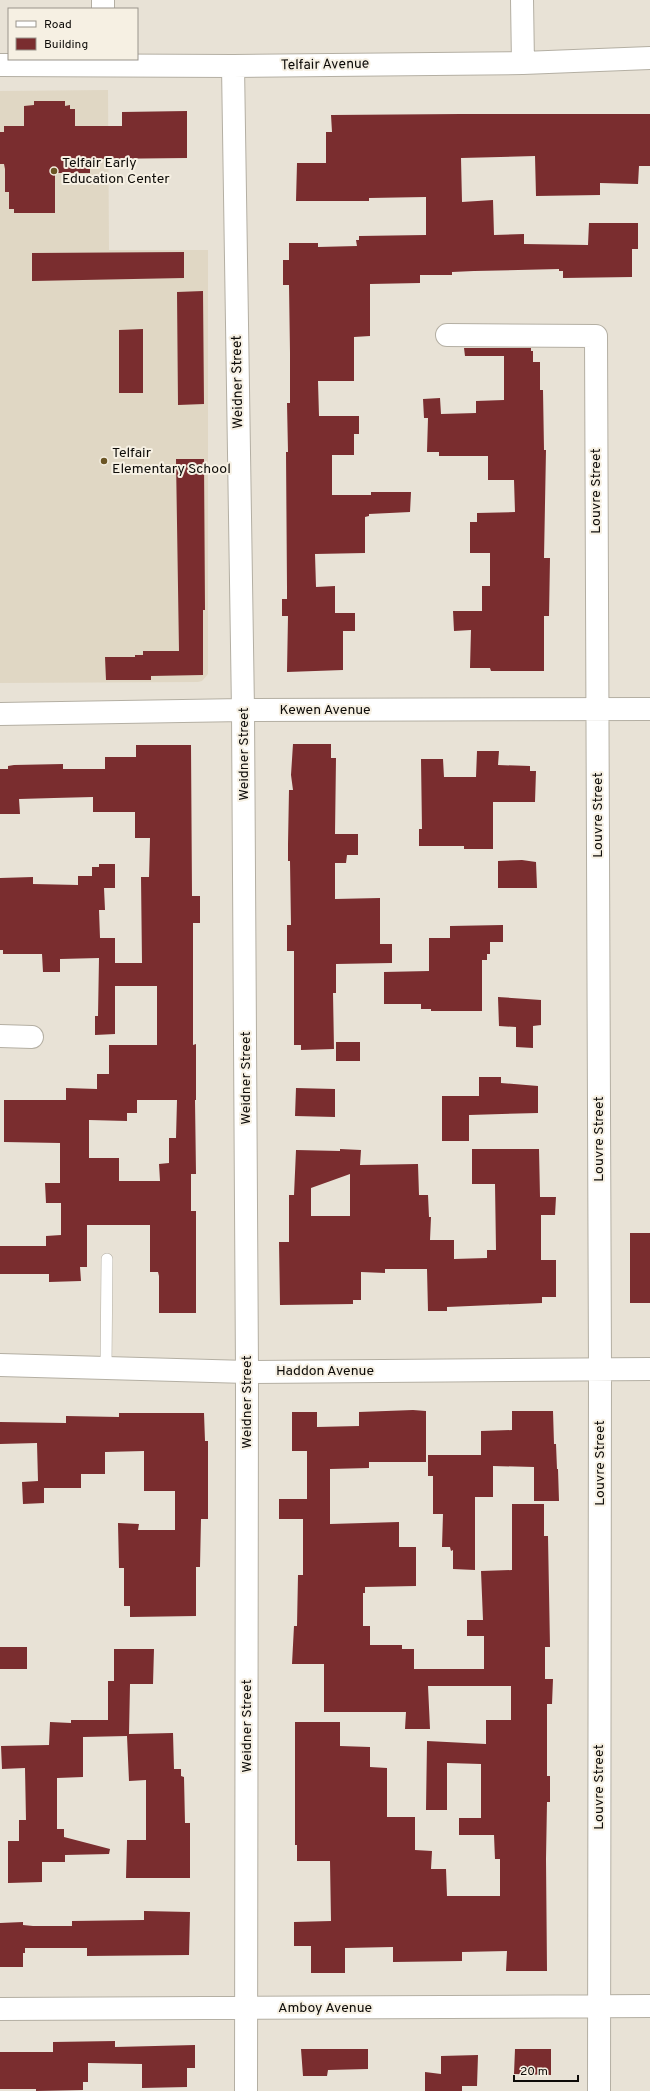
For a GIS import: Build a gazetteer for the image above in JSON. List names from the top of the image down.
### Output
{
  "streets": {
    "street": [
      "Telfair Avenue",
      "Weidner Street",
      "Louvre Street",
      "Kewen Avenue",
      "Haddon Avenue",
      "Amboy Avenue"
    ]
  },
  "crossings": [
    ["Telfair Avenue", "Weidner Street"],
    ["Weidner Street", "Kewen Avenue"],
    ["Weidner Street", "Haddon Avenue"],
    ["Weidner Street", "Amboy Avenue"],
    ["Louvre Street", "Kewen Avenue"],
    ["Louvre Street", "Haddon Avenue"],
    ["Louvre Street", "Amboy Avenue"]
  ],
  "places": ["Telfair Early Education Center", "Telfair Elementary School"],
  "legend": ["Road", "Building"],
  "scale_bar": "20 m"
}
